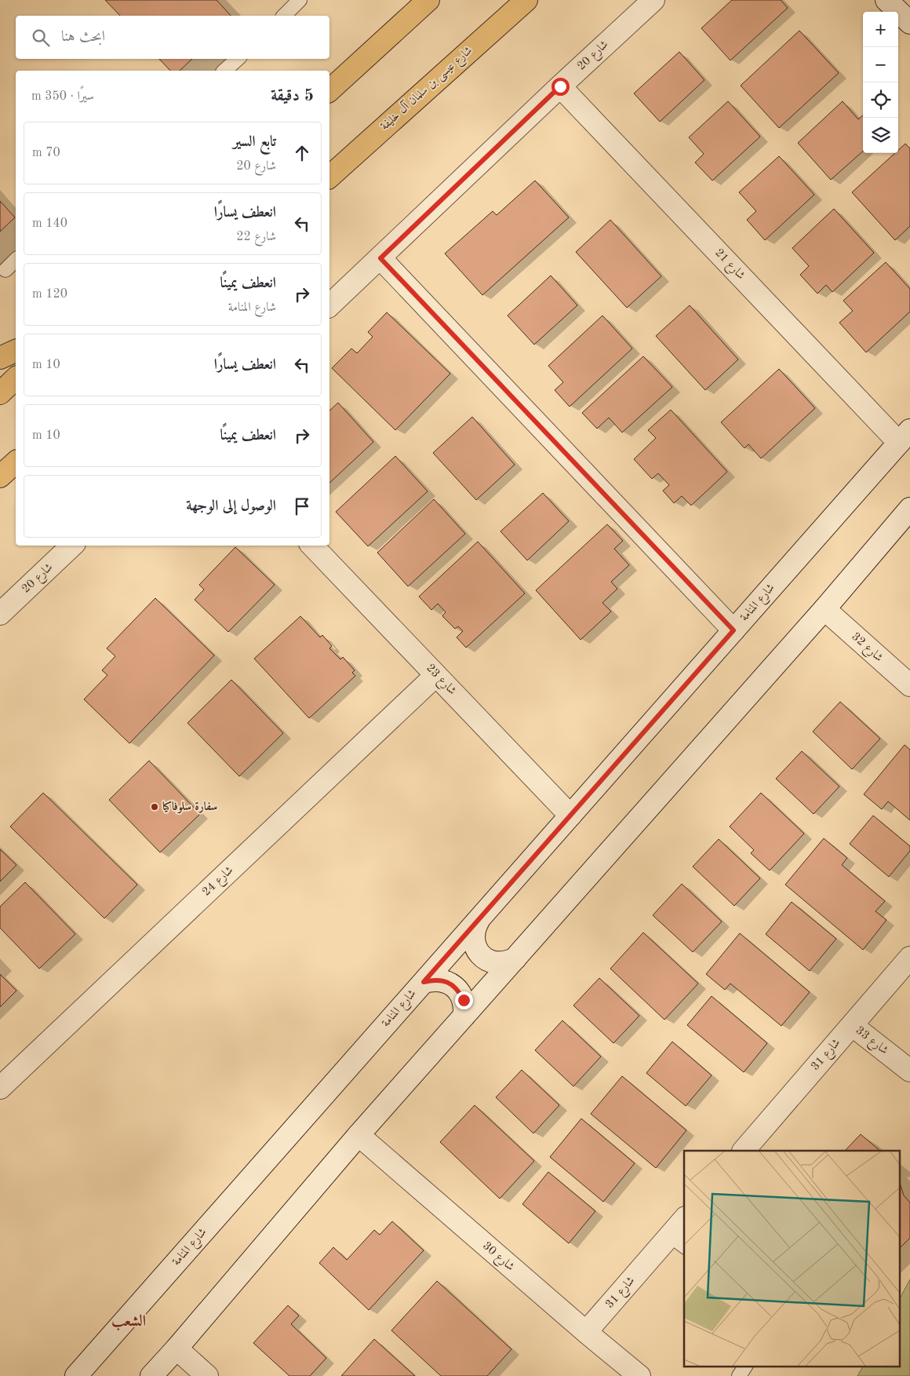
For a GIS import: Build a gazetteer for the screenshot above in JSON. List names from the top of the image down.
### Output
{
  "streets": {
    "highway": ["شارع عيسى بن سلمان آل خليفة"],
    "street": [
      "شارع 20",
      "شارع 21",
      "شارع المنامة",
      "شارع 32",
      "شارع 23",
      "شارع 24",
      "شارع 33",
      "شارع 31",
      "شارع 30"
    ]
  },
  "crossings": [
    ["شارع 20", "شارع 21"],
    ["شارع 21", "شارع المنامة"],
    ["شارع المنامة", "شارع 23"],
    ["شارع 23", "شارع 24"],
    ["شارع 33", "شارع 31"],
    ["شارع 31", "شارع 30"]
  ],
  "districts": ["الشعب"],
  "places": ["سفارة سلوفاكيا"],
  "page": {
    "map_buttons": ["+", "−"],
    "search": "ابحث هنا",
    "heading": ["5 دقيقة", "سيرًا · 350 m"],
    "list": [
      ["تابع السير", "شارع 20", "70 m"],
      ["انعطف يسارًا", "شارع 22", "140 m"],
      ["انعطف يمينًا", "شارع المنامة", "120 m"],
      ["انعطف يسارًا", "10 m"],
      ["انعطف يمينًا", "10 m"],
      "الوصول إلى الوجهة"
    ]
  }
}
